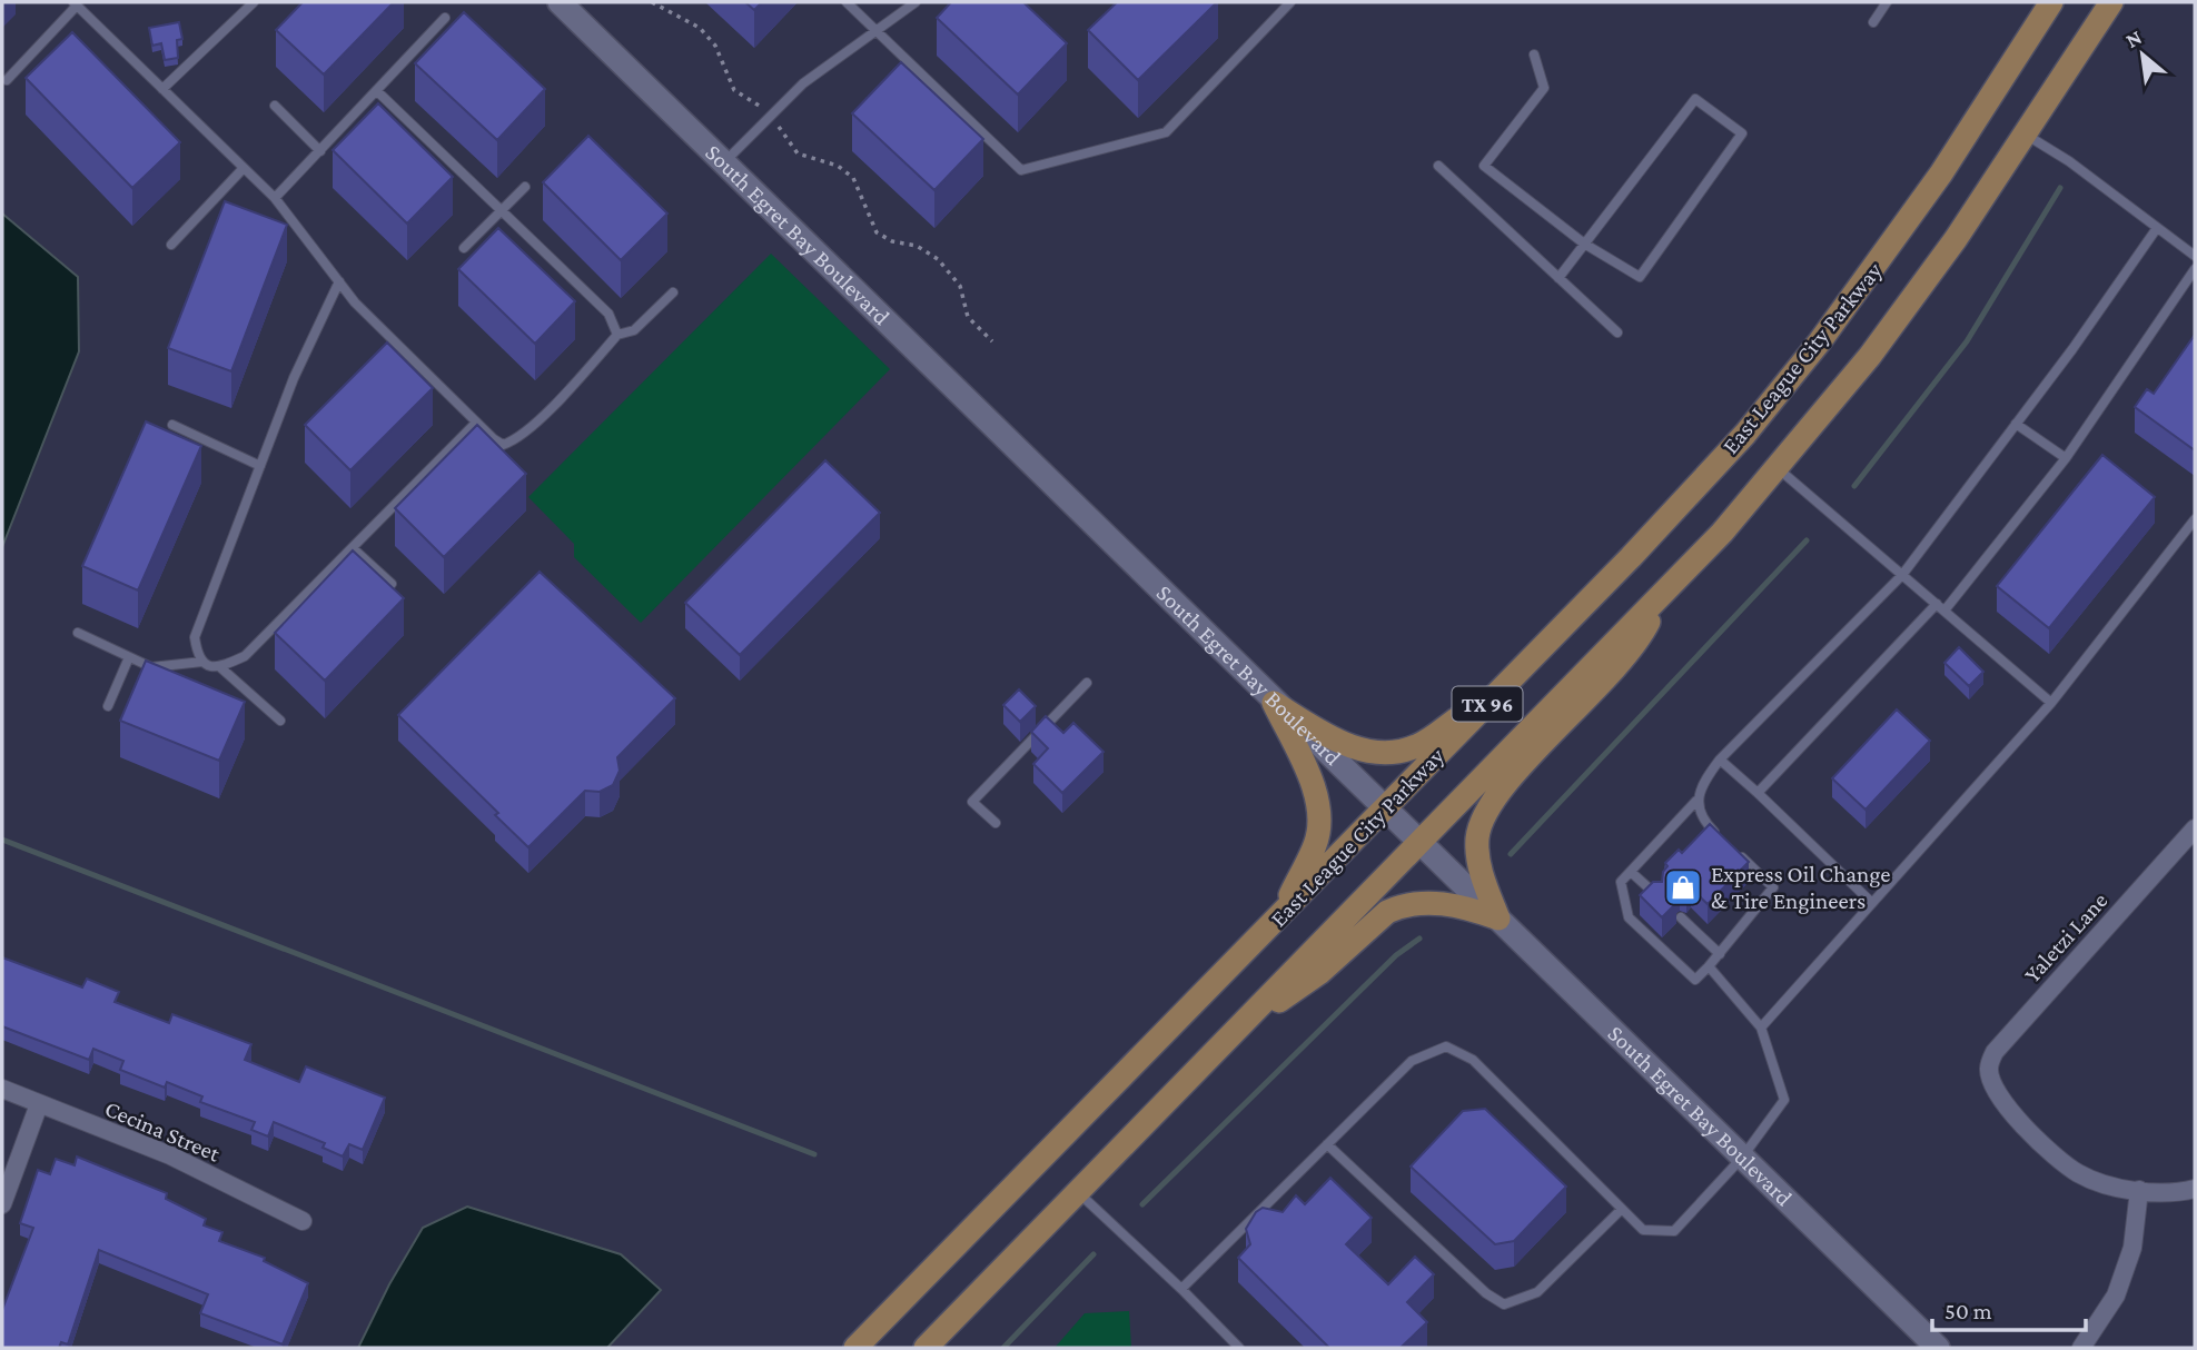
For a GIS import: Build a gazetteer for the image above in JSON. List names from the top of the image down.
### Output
{
  "streets": {
    "main road": ["South Egret Bay Boulevard", "East League City Parkway", "TX 96"],
    "street": ["Yaletzi Lane", "Cecina Street"]
  },
  "crossings": [
    ["South Egret Bay Boulevard", "East League City Parkway"]
  ],
  "places": {
    "shop": ["Express Oil Change & Tire Engineers"]
  },
  "scale_bar": "50 m",
  "north": "top left"
}
